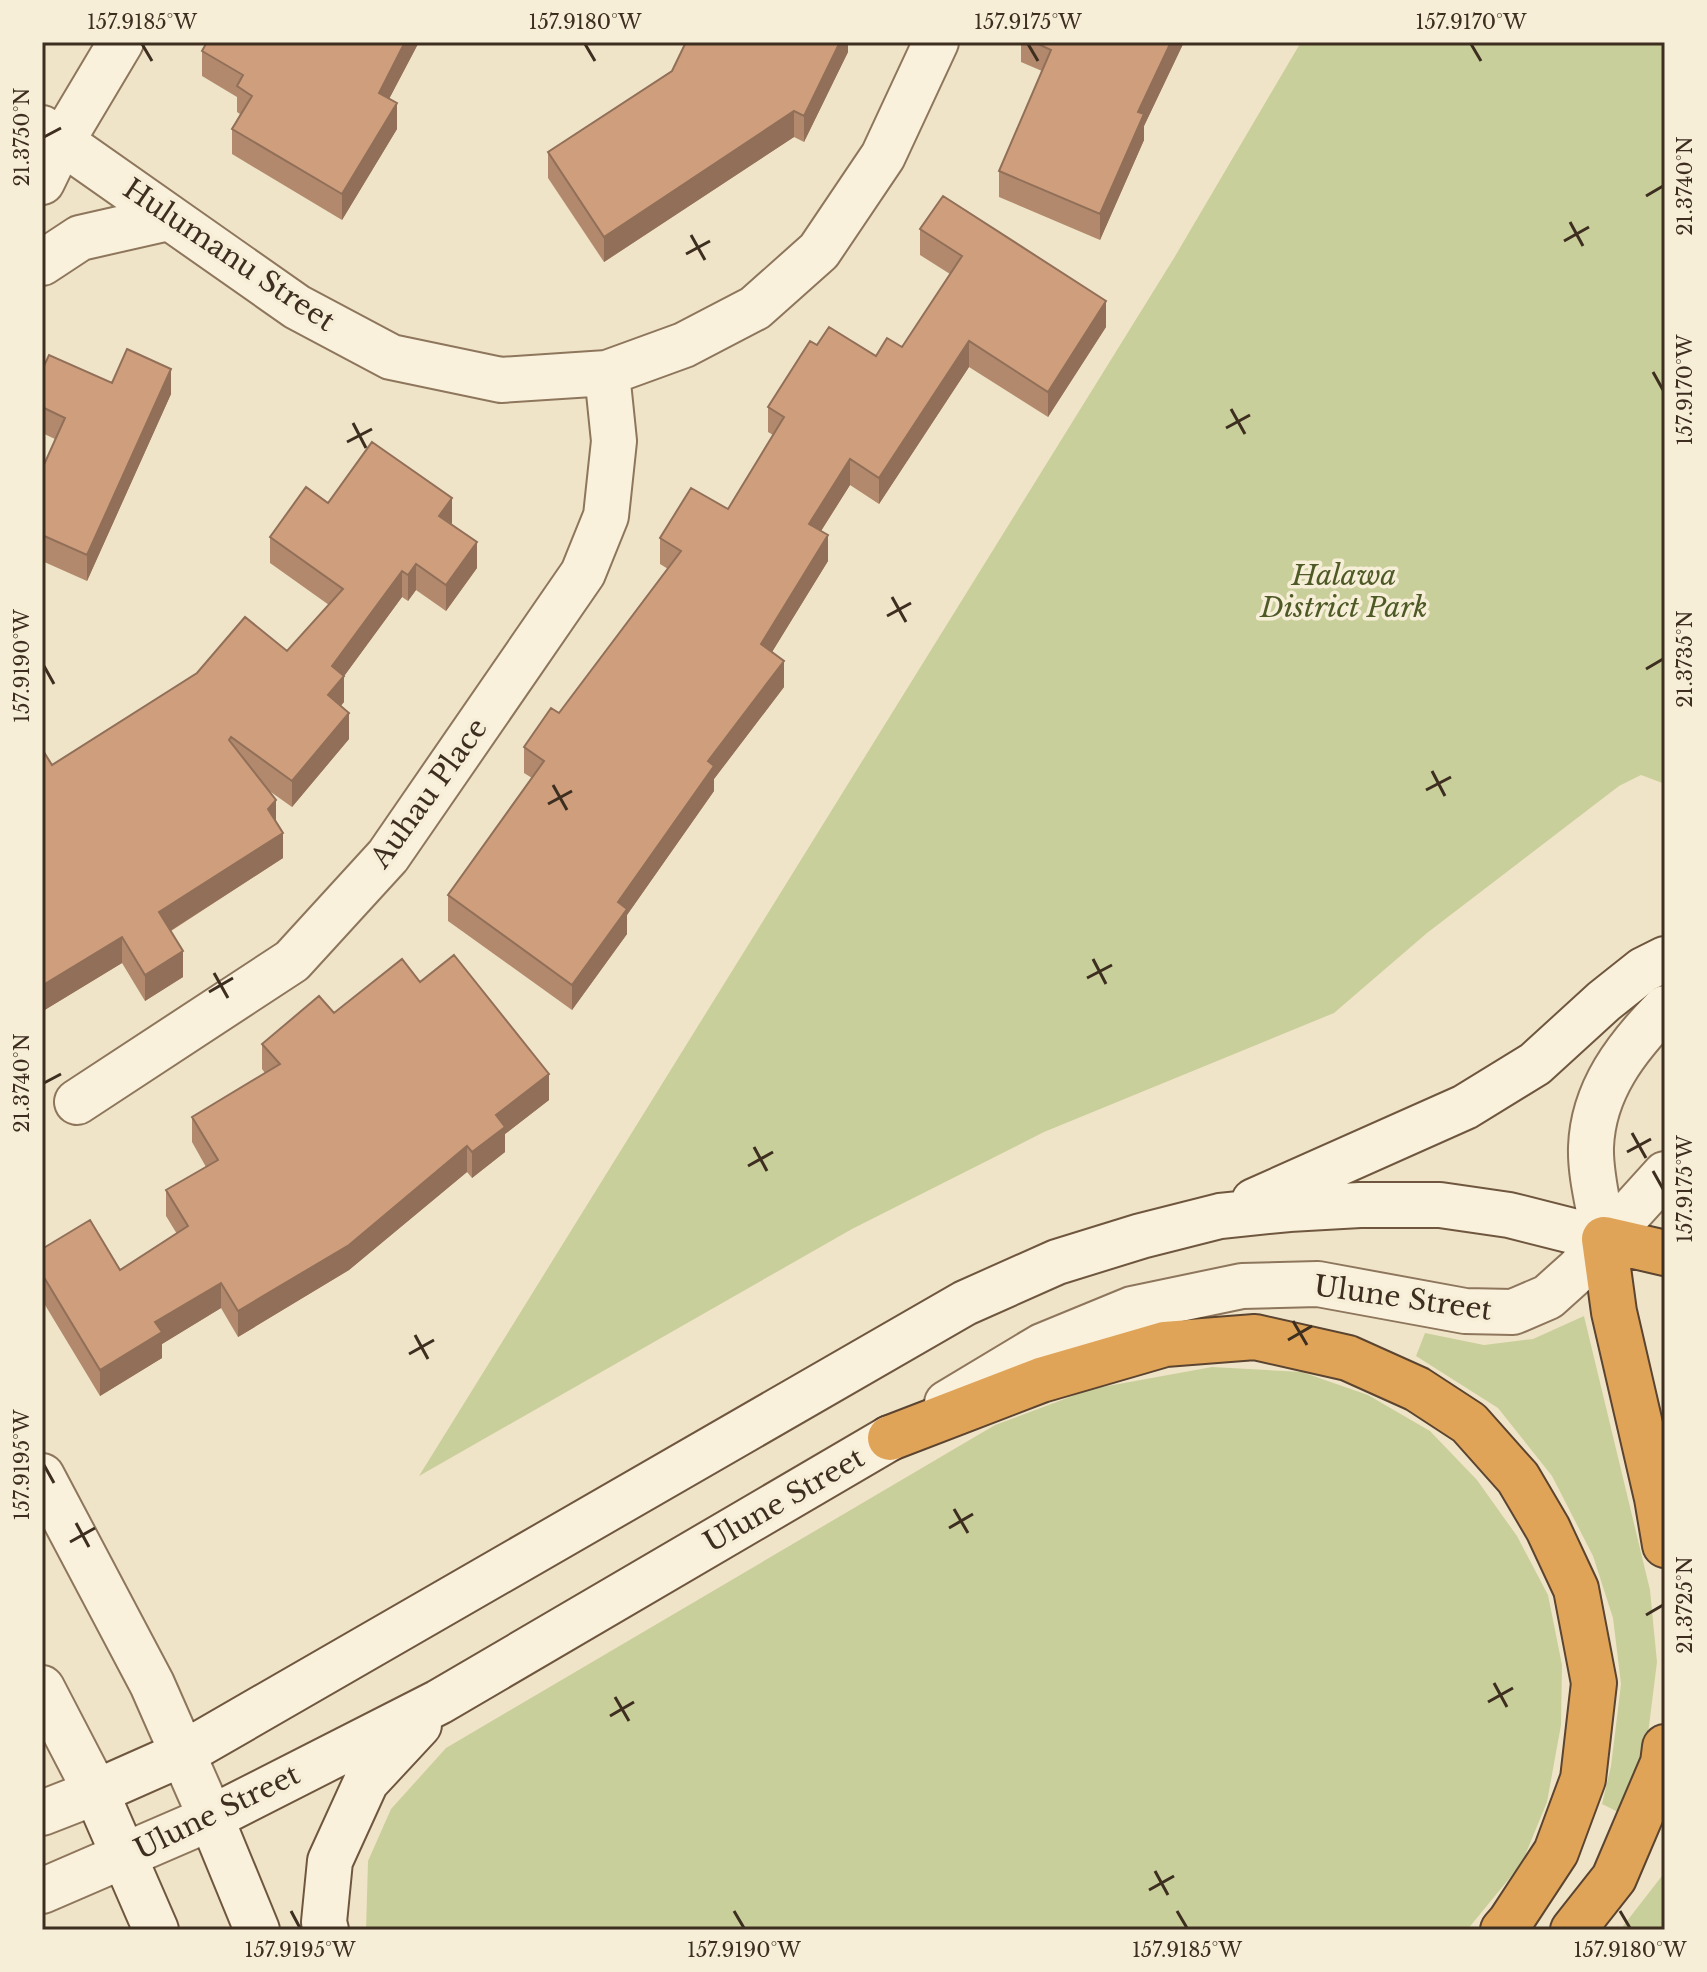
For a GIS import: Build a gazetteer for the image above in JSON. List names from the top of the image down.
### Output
{
  "streets": {
    "street": ["Hulumanu Street", "Auhau Place", "Ulune Street"]
  },
  "crossings": [
    ["Hulumanu Street", "Auhau Place"]
  ],
  "parks": ["Halawa District Park"],
  "coordinates": [
    "157.9185°W",
    "157.9180°W",
    "157.9175°W",
    "157.9170°W",
    "21.3750°N",
    "21.3740°N",
    "21.3735°N",
    "157.9190°W",
    "157.9195°W",
    "21.3725°N"
  ]
}
